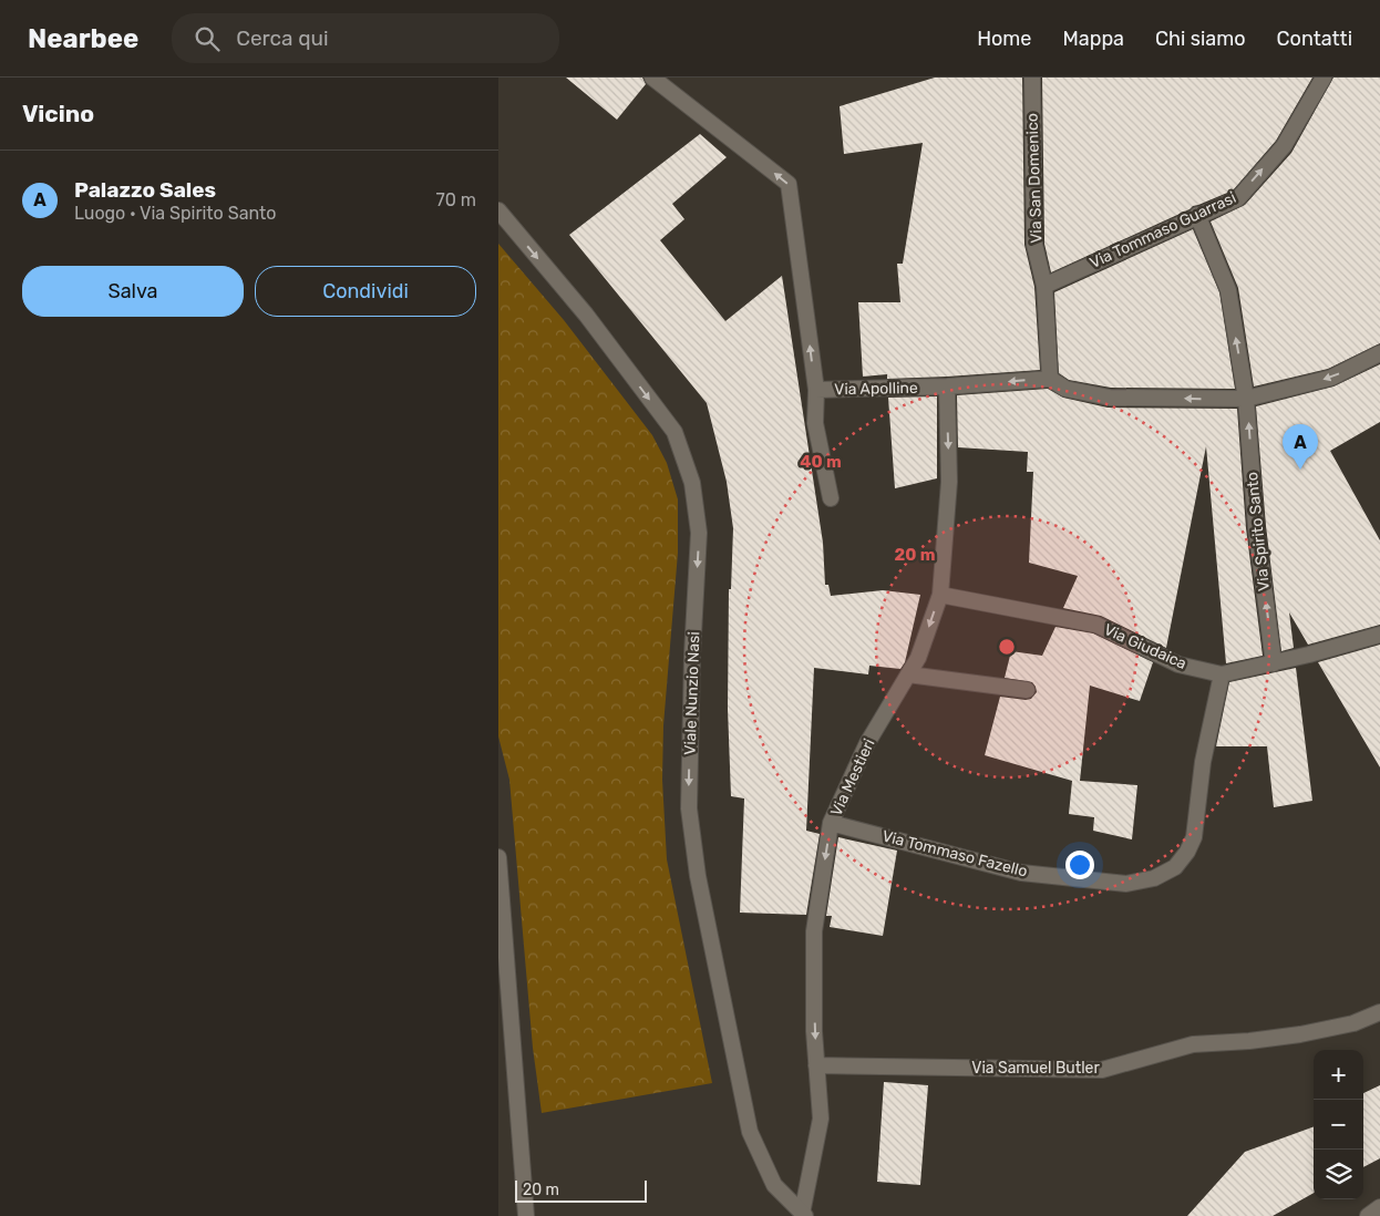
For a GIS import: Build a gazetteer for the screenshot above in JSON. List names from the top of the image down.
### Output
{
  "streets": {
    "street": [
      "Via San Domenico",
      "Via Tommaso Guarrasi",
      "Via Apolline",
      "Via Spirito Santo",
      "Via Giudaica",
      "Viale Nunzio Nasi",
      "Via Mestieri",
      "Via Tommaso Fazello",
      "Via Samuel Butler"
    ]
  },
  "crossings": [
    ["Via San Domenico", "Via Tommaso Guarrasi"],
    ["Via San Domenico", "Via Apolline"],
    ["Via Tommaso Guarrasi", "Via Spirito Santo"],
    ["Via Apolline", "Via Spirito Santo"],
    ["Via Apolline", "Via Mestieri"],
    ["Via Spirito Santo", "Via Giudaica"],
    ["Via Giudaica", "Via Mestieri"],
    ["Via Giudaica", "Via Tommaso Fazello"],
    ["Viale Nunzio Nasi", "Via Mestieri"],
    ["Via Mestieri", "Via Tommaso Fazello"],
    ["Via Mestieri", "Via Samuel Butler"]
  ],
  "one_way": [
    "Via Tommaso Guarrasi",
    "Via Spirito Santo",
    "Viale Nunzio Nasi",
    "Via Mestieri"
  ],
  "scale_bar": "20 m",
  "page": {
    "header": "Nearbee",
    "search": "Cerca qui",
    "nav": [
      "Home",
      "Mappa",
      "Chi siamo",
      "Contatti"
    ],
    "heading": "Vicino",
    "list": [
      {
        "mark": "A",
        "name": "Palazzo Sales",
        "note": "Luogo · Via Spirito Santo",
        "value": "70 m"
      }
    ],
    "buttons": ["Salva", "Condividi"],
    "pins": "A",
    "map_buttons": ["+", "−"],
    "scale": "20 m"
  },
  "rings": ["40 m", "20 m"]
}
